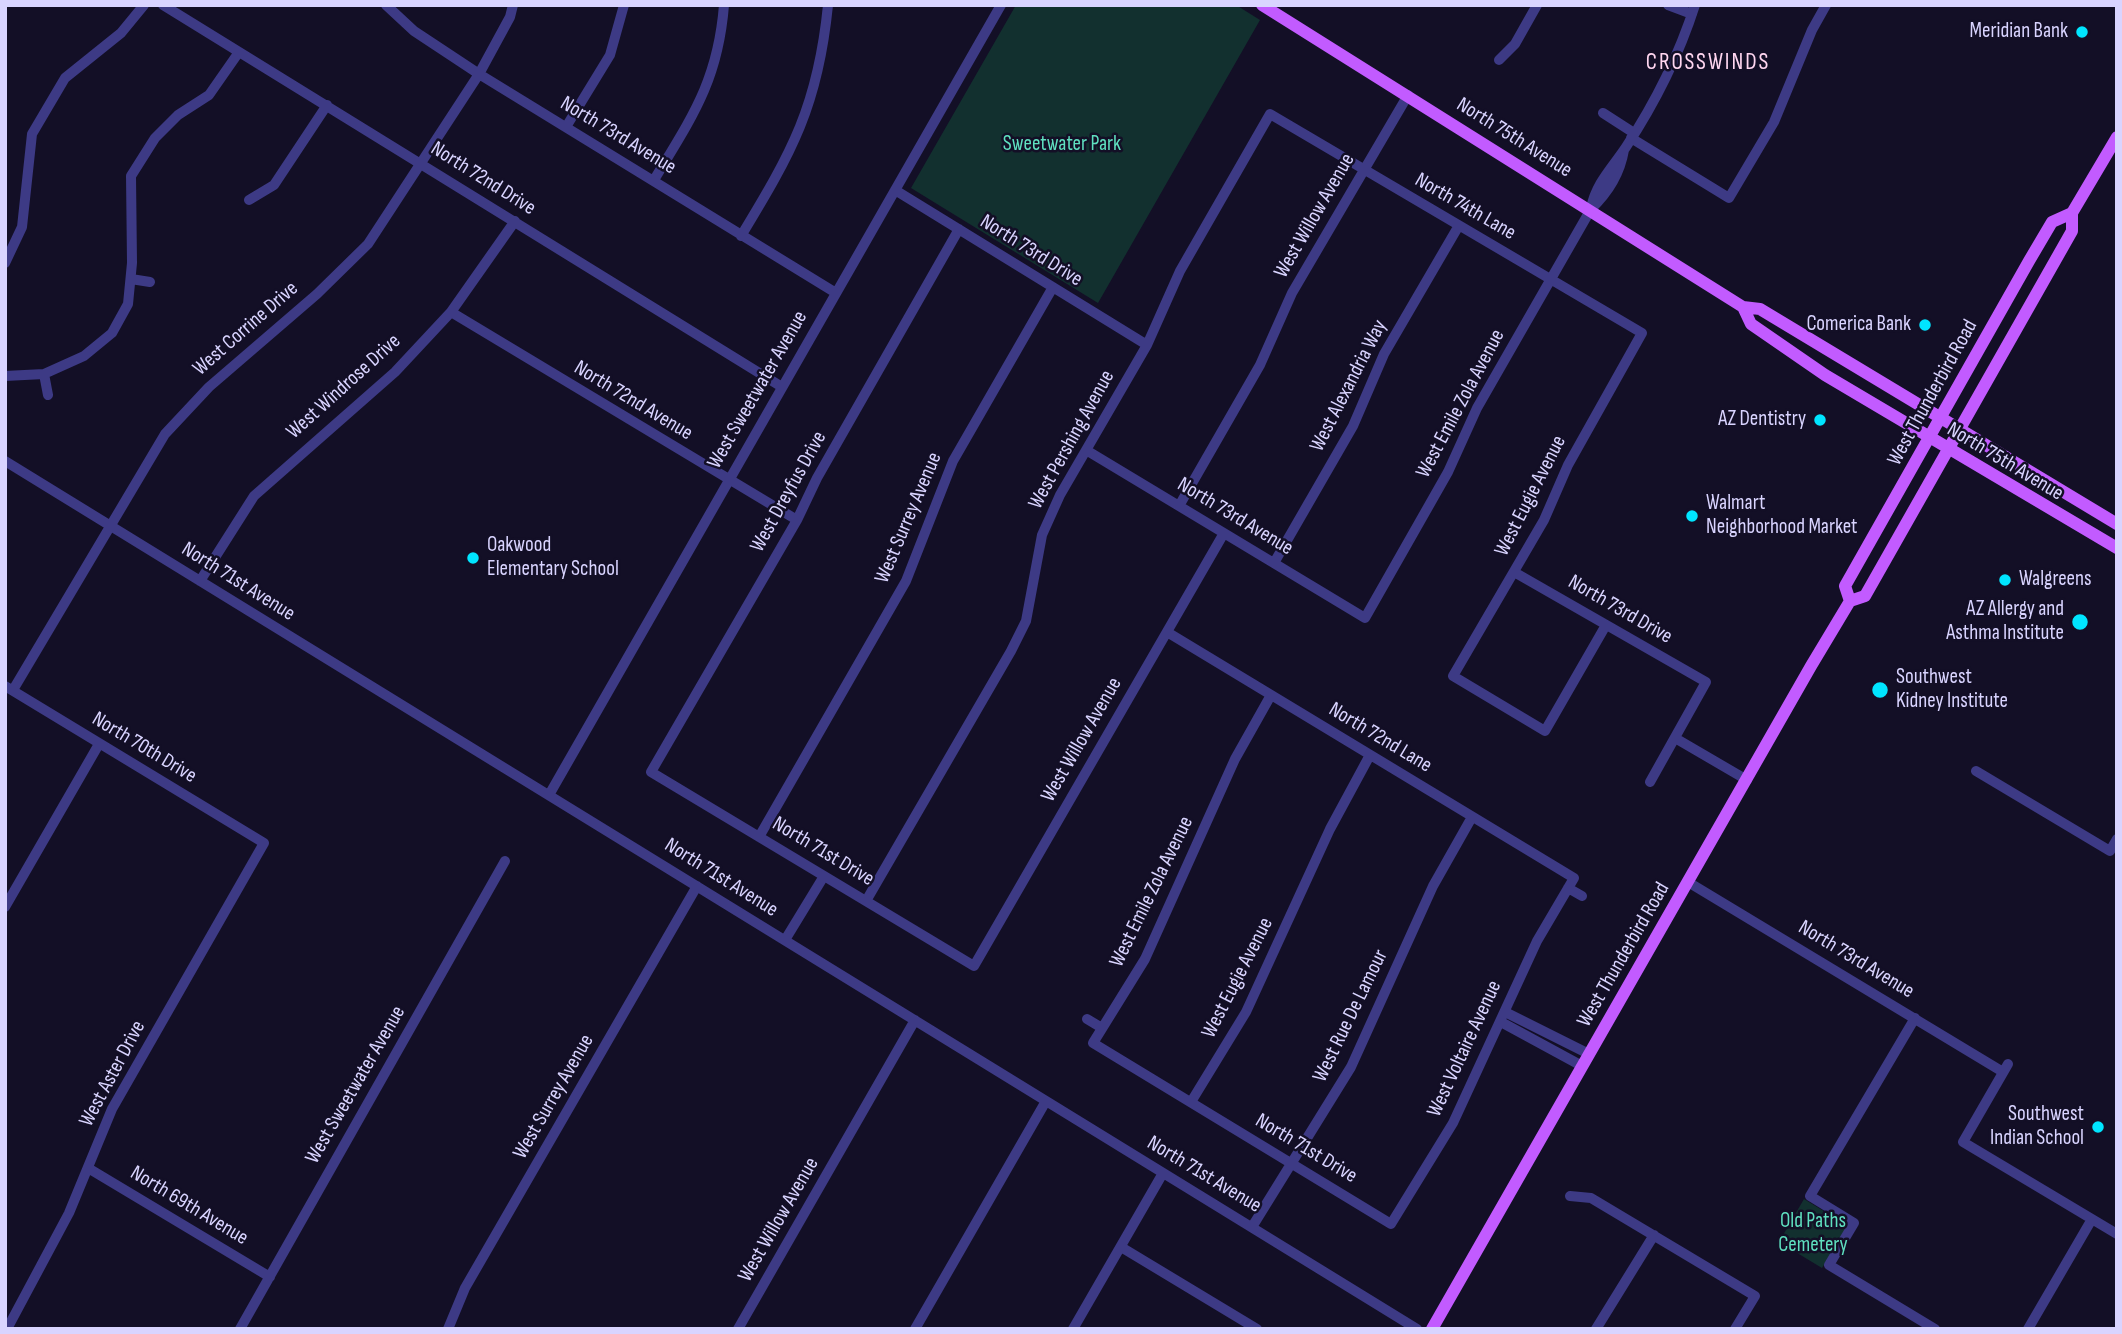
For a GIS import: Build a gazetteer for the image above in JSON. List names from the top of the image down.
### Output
{
  "streets": {
    "main road": ["North 75th Avenue", "West Thunderbird Road"],
    "street": [
      "North 73rd Avenue",
      "North 72nd Drive",
      "North 74th Lane",
      "West Willow Avenue",
      "North 73rd Drive",
      "West Corrine Drive",
      "West Alexandria Way",
      "West Windrose Drive",
      "West Sweetwater Avenue",
      "North 72nd Avenue",
      "West Emile Zola Avenue",
      "West Pershing Avenue",
      "West Dreyfus Drive",
      "West Eugie Avenue",
      "West Surrey Avenue",
      "North 71st Avenue",
      "North 72nd Lane",
      "North 70th Drive",
      "North 71st Drive",
      "West Rue De Lamour",
      "West Voltaire Avenue",
      "West Aster Drive",
      "North 69th Avenue"
    ]
  },
  "crossings": [
    ["North 73rd Avenue", "West Willow Avenue"],
    ["North 73rd Avenue", "West Corrine Drive"],
    ["North 73rd Avenue", "West Alexandria Way"],
    ["North 73rd Avenue", "West Sweetwater Avenue"],
    ["North 73rd Avenue", "West Thunderbird Road"],
    ["North 73rd Avenue", "West Emile Zola Avenue"],
    ["North 73rd Avenue", "West Pershing Avenue"],
    ["North 75th Avenue", "West Willow Avenue"],
    ["North 75th Avenue", "West Thunderbird Road"],
    ["North 75th Avenue", "West Emile Zola Avenue"],
    ["North 72nd Drive", "West Corrine Drive"],
    ["North 72nd Drive", "West Windrose Drive"],
    ["North 72nd Drive", "West Sweetwater Avenue"],
    ["North 74th Lane", "West Willow Avenue"],
    ["North 74th Lane", "West Alexandria Way"],
    ["North 74th Lane", "West Emile Zola Avenue"],
    ["North 74th Lane", "West Pershing Avenue"],
    ["North 74th Lane", "West Eugie Avenue"],
    ["West Willow Avenue", "North 71st Avenue"],
    ["West Willow Avenue", "North 72nd Lane"],
    ["West Willow Avenue", "North 71st Drive"],
    ["North 73rd Drive", "West Sweetwater Avenue"],
    ["North 73rd Drive", "West Pershing Avenue"],
    ["North 73rd Drive", "West Dreyfus Drive"],
    ["North 73rd Drive", "West Eugie Avenue"],
    ["North 73rd Drive", "West Surrey Avenue"],
    ["West Corrine Drive", "North 71st Avenue"],
    ["West Corrine Drive", "North 70th Drive"],
    ["West Windrose Drive", "North 72nd Avenue"],
    ["West Windrose Drive", "North 71st Avenue"],
    ["West Sweetwater Avenue", "North 72nd Avenue"],
    ["West Sweetwater Avenue", "North 71st Avenue"],
    ["West Sweetwater Avenue", "North 69th Avenue"],
    ["North 72nd Avenue", "West Dreyfus Drive"],
    ["West Emile Zola Avenue", "North 72nd Lane"],
    ["West Emile Zola Avenue", "North 71st Drive"],
    ["West Pershing Avenue", "North 71st Drive"],
    ["West Dreyfus Drive", "North 71st Drive"],
    ["West Eugie Avenue", "North 72nd Lane"],
    ["West Eugie Avenue", "North 71st Drive"],
    ["West Surrey Avenue", "North 71st Avenue"],
    ["West Surrey Avenue", "North 71st Drive"],
    ["North 71st Avenue", "West Rue De Lamour"],
    ["North 72nd Lane", "West Rue De Lamour"],
    ["North 72nd Lane", "West Voltaire Avenue"],
    ["North 70th Drive", "West Aster Drive"],
    ["North 71st Drive", "West Rue De Lamour"],
    ["North 71st Drive", "West Voltaire Avenue"],
    ["West Aster Drive", "North 69th Avenue"]
  ],
  "districts": ["CROSSWINDS"],
  "parks": ["Sweetwater Park", "Old Paths Cemetery"],
  "places": [
    "Meridian Bank",
    "Comerica Bank",
    "AZ Dentistry",
    "Walmart Neighborhood Market",
    "Oakwood Elementary School",
    "Walgreens",
    "AZ Allergy and Asthma Institute",
    "Southwest Kidney Institute",
    "Southwest Indian School"
  ]
}
